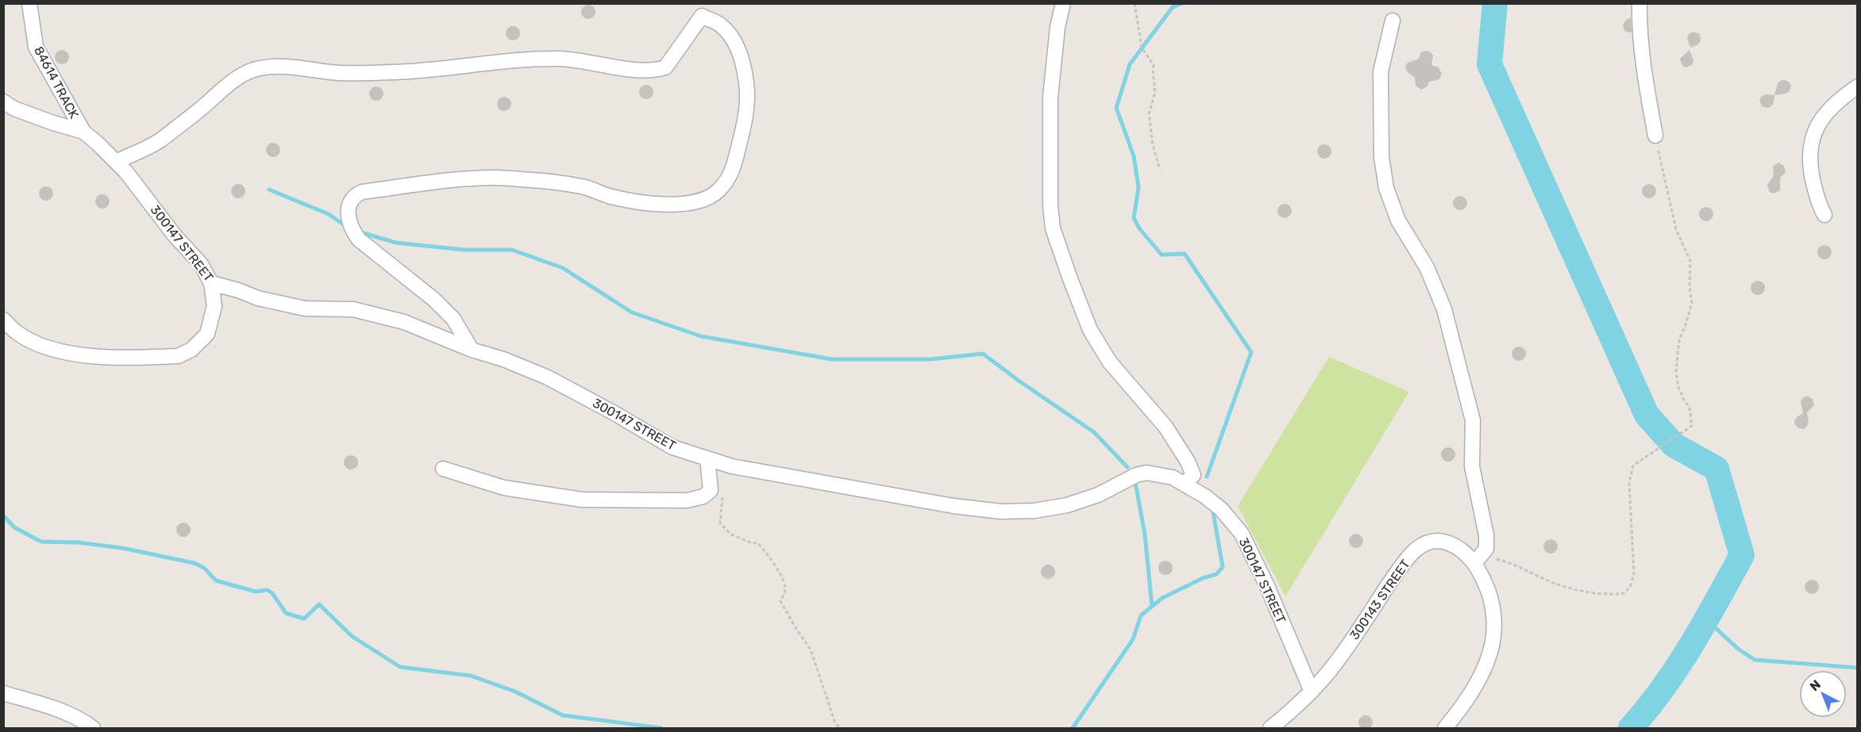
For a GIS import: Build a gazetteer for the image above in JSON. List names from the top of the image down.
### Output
{
  "streets": {
    "street": ["84614 TRACK", "300147 STREET", "300143 STREET"]
  },
  "crossings": [
    ["84614 TRACK", "300147 STREET"],
    ["300147 STREET", "300143 STREET"]
  ],
  "north": "top left"
}
